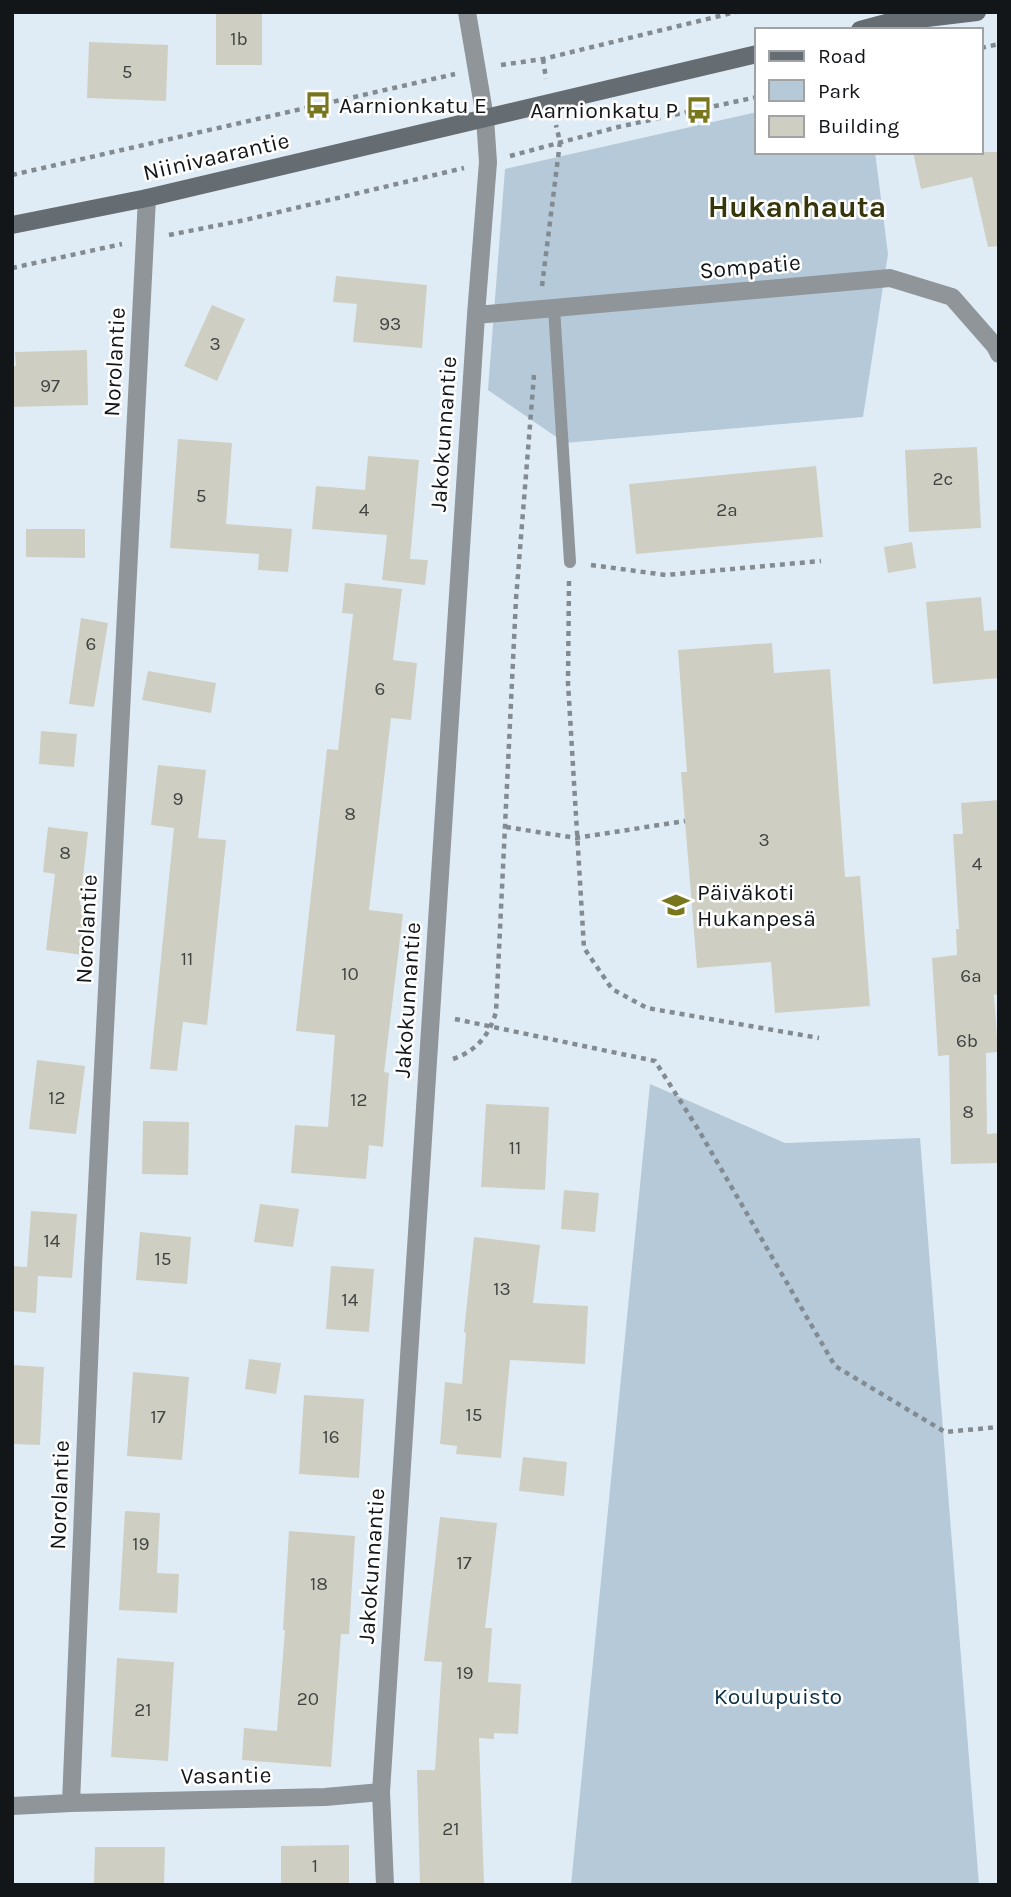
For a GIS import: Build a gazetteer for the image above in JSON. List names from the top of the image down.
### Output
{
  "streets": {
    "main road": ["Niinivaarantie"],
    "street": [
      "Sompatie",
      "Norolantie",
      "Jakokunnantie",
      "Vasantie"
    ]
  },
  "crossings": [
    ["Niinivaarantie", "Norolantie"],
    ["Niinivaarantie", "Jakokunnantie"],
    ["Sompatie", "Jakokunnantie"],
    ["Norolantie", "Vasantie"],
    ["Jakokunnantie", "Vasantie"]
  ],
  "districts": ["Hukanhauta"],
  "parks": ["Koulupuisto"],
  "places": {
    "bus stop": ["Aarnionkatu E", "Aarnionkatu P"],
    "school or university": ["Päiväkoti Hukanpesä"]
  },
  "house_numbers": [
    "1b",
    "5",
    "93",
    "3",
    "97",
    "2c",
    "5",
    "4",
    "2a",
    "6",
    "6",
    "9",
    "8",
    "3",
    "8",
    "4",
    "11",
    "10",
    "6a",
    "6b",
    "12",
    "12",
    "8",
    "11",
    "14",
    "15",
    "13",
    "14",
    "15",
    "17",
    "16",
    "19",
    "17",
    "18",
    "19",
    "20",
    "21",
    "21",
    "1"
  ],
  "legend": ["Road", "Park", "Building"]
}
